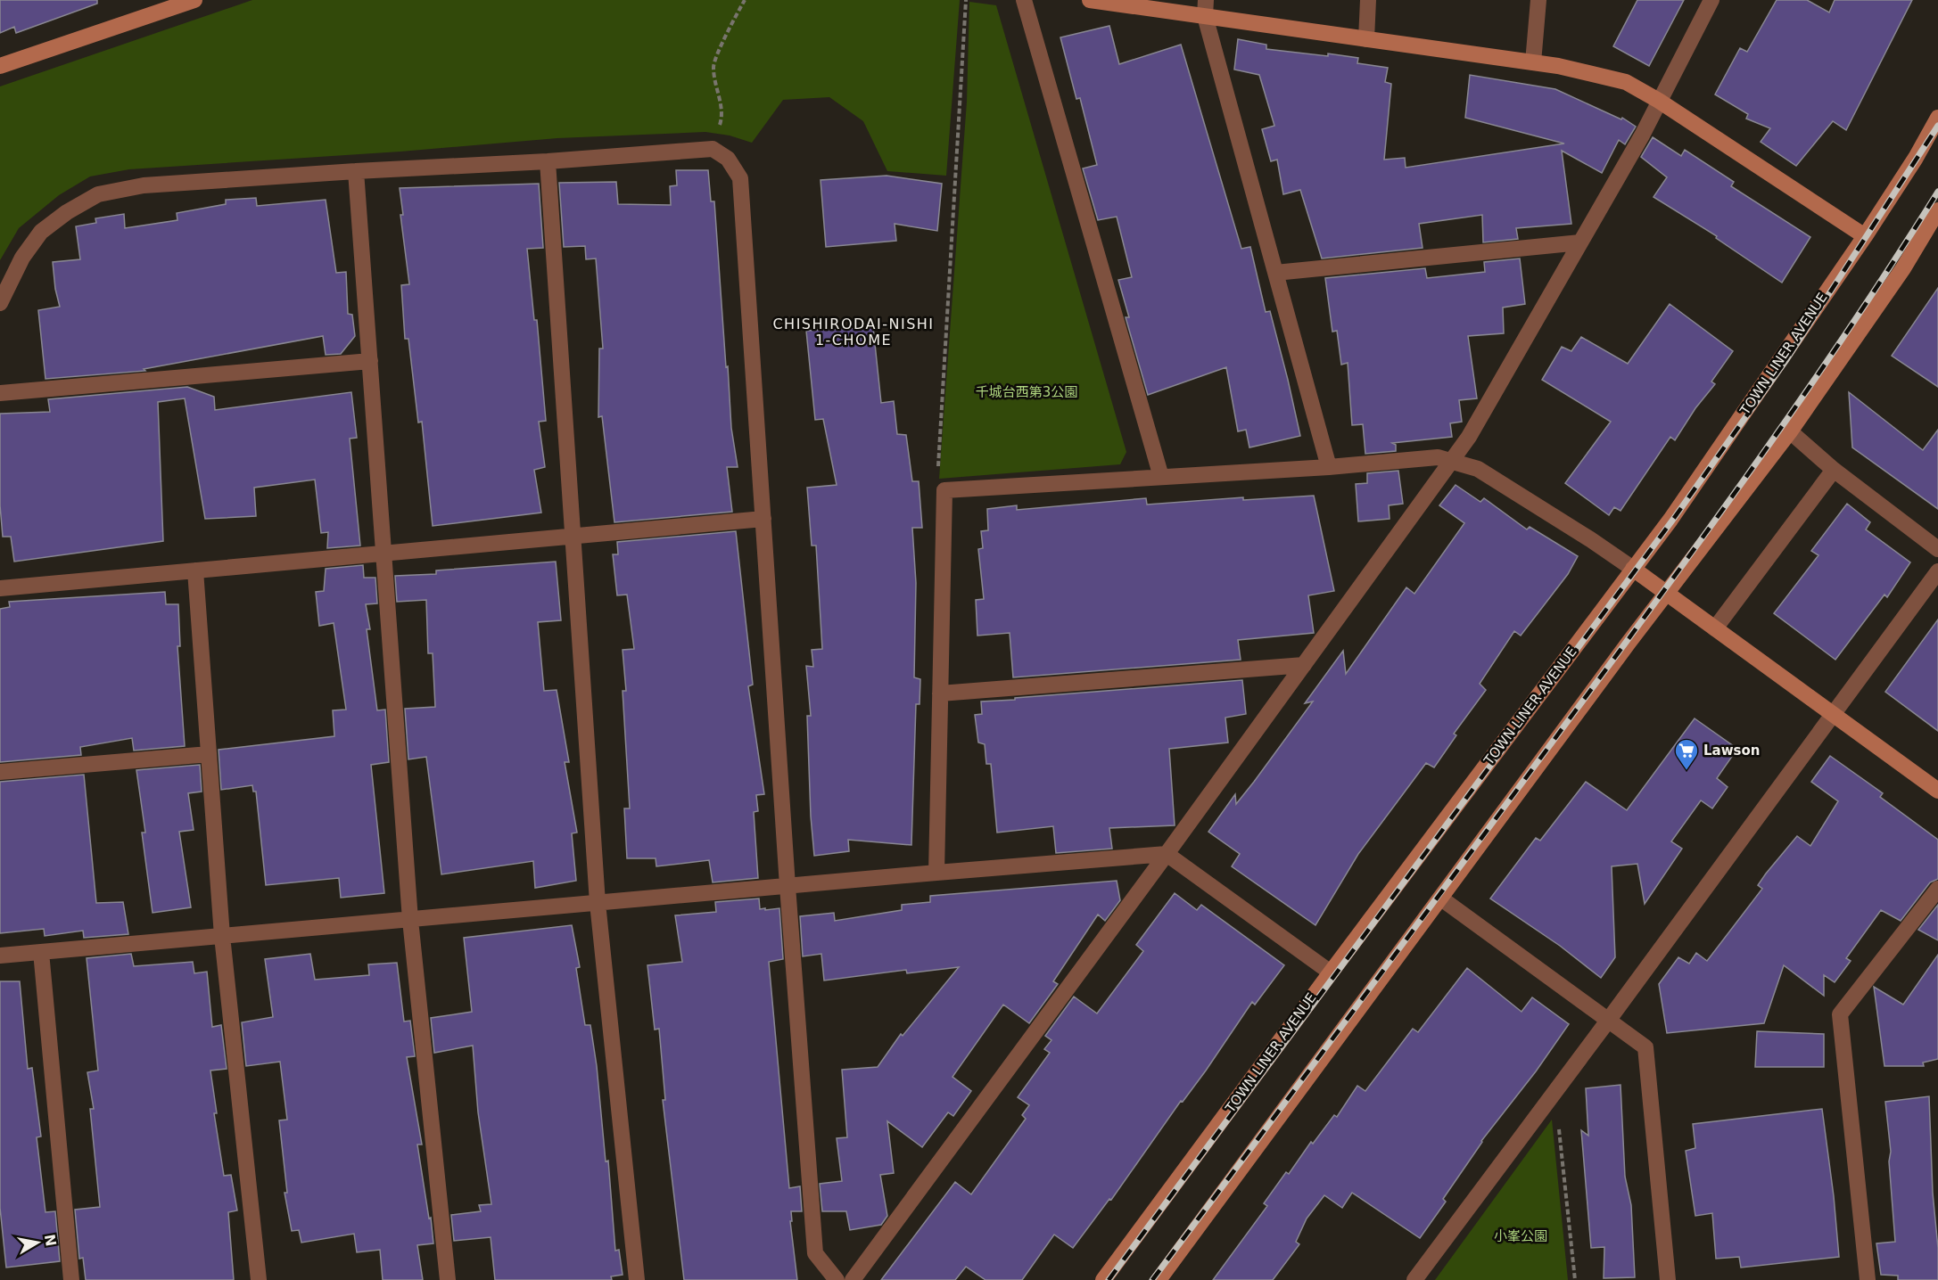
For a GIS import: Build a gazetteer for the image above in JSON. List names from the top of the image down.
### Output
{
  "streets": {
    "street": ["TOWN LINER AVENUE"]
  },
  "districts": ["CHISHIRODAI-NISHI 1-CHOME"],
  "parks": ["千城台西第3公園", "小峯公園"],
  "places": {
    "supermarket": ["Lawson"]
  },
  "north": "right"
}
